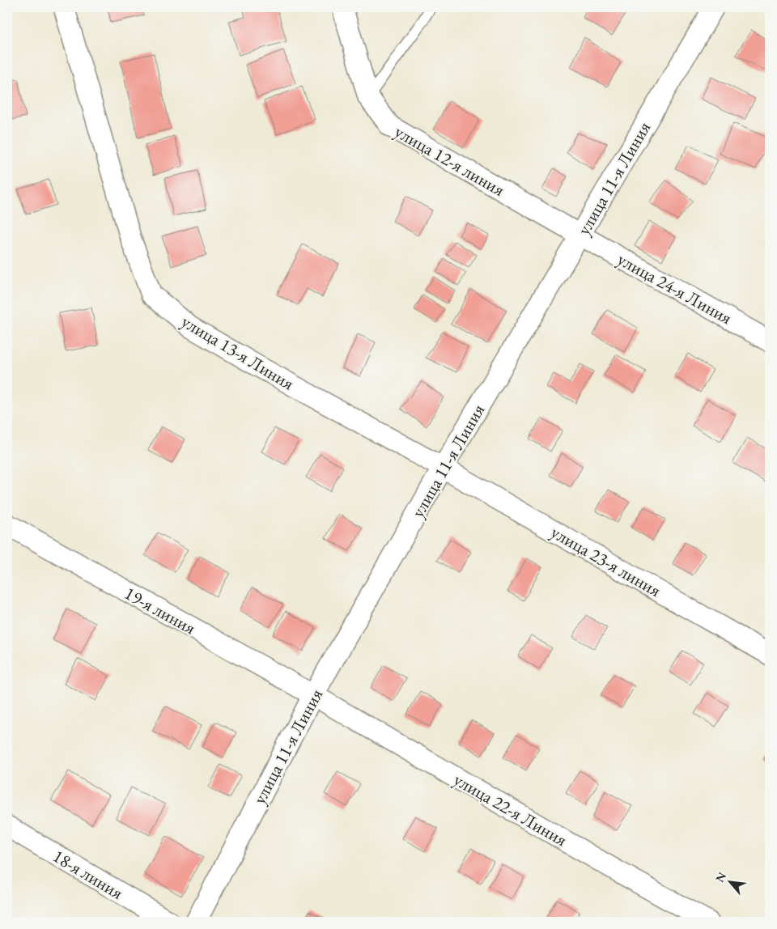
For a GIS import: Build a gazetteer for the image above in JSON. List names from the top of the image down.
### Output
{
  "streets": {
    "street": [
      "улица 12-я линия",
      "улица 11-я Линия",
      "улица 24-я Линия",
      "улица 13-я Линия",
      "улица 23-я линия",
      "19-я линия",
      "улица 22-я Линия",
      "18-я линия"
    ]
  },
  "crossings": [
    ["улица 12-я линия", "улица 11-я Линия"],
    ["улица 12-я линия", "улица 24-я Линия"],
    ["улица 11-я Линия", "улица 24-я Линия"],
    ["улица 11-я Линия", "улица 13-я Линия"],
    ["улица 11-я Линия", "улица 23-я линия"],
    ["улица 11-я Линия", "19-я линия"],
    ["улица 11-я Линия", "улица 22-я Линия"],
    ["улица 13-я Линия", "улица 23-я линия"],
    ["19-я линия", "улица 22-я Линия"]
  ],
  "north": "top left"
}
